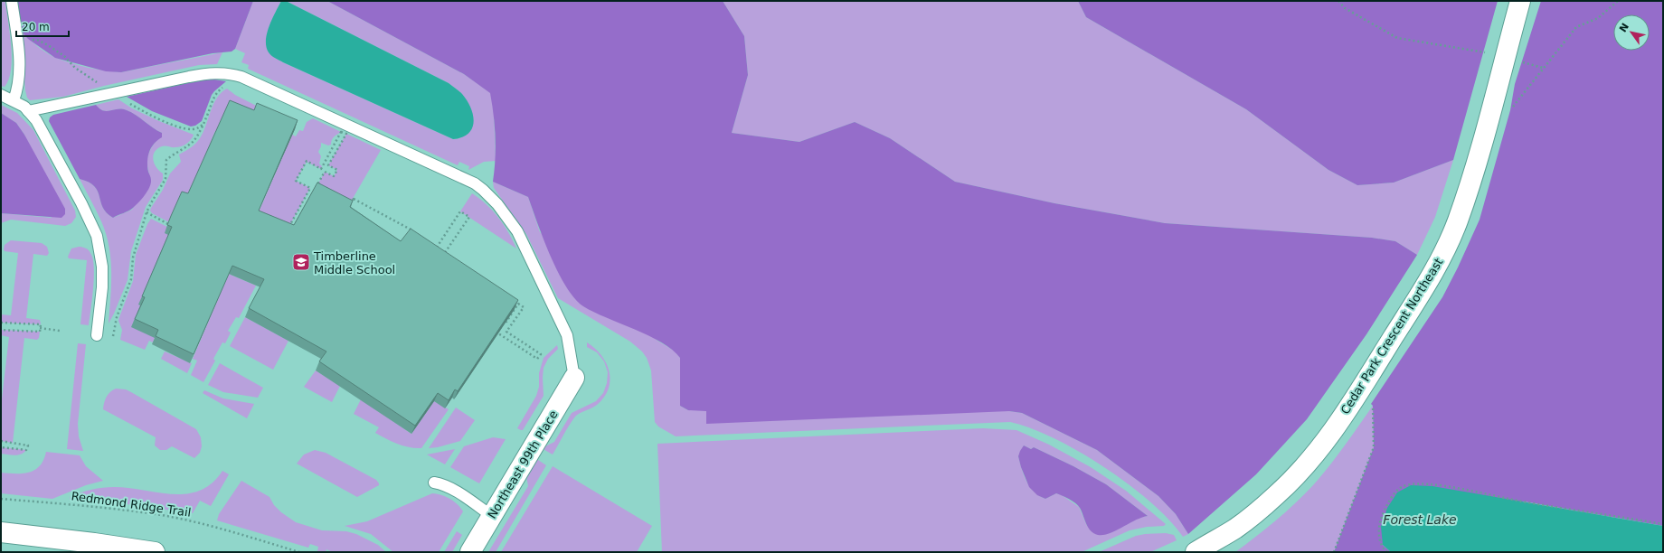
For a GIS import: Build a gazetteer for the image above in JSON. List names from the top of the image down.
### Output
{
  "streets": {
    "street": ["Cedar Park Crescent Northeast", "Northeast 99th Place"],
    "path": ["Redmond Ridge Trail"]
  },
  "water": ["Forest Lake"],
  "places": {
    "school or university": ["Timberline Middle School"]
  },
  "scale_bar": "20 m",
  "north": "top left"
}
